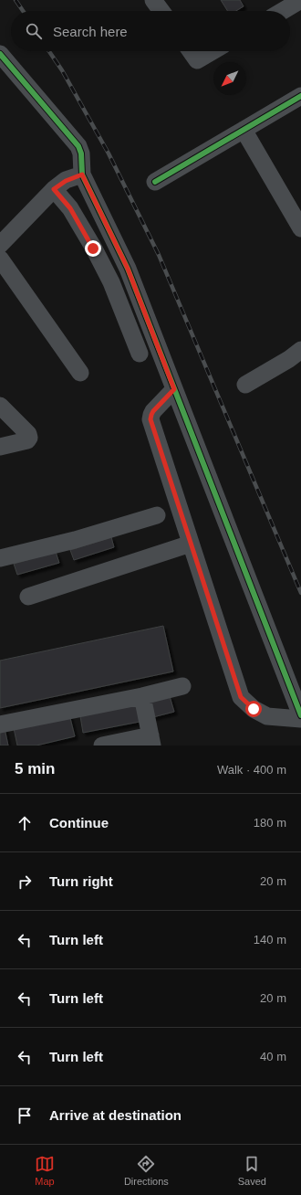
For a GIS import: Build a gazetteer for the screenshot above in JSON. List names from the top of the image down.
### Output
{
  "north": "bottom left",
  "page": {
    "search": "Search here",
    "heading": ["5 min", "Walk · 400 m"],
    "list": [
      ["Continue", "180 m"],
      ["Turn right", "20 m"],
      ["Turn left", "140 m"],
      ["Turn left", "20 m"],
      ["Turn left", "40 m"],
      "Arrive at destination"
    ],
    "nav": ["Map", "Directions", "Saved"]
  }
}
